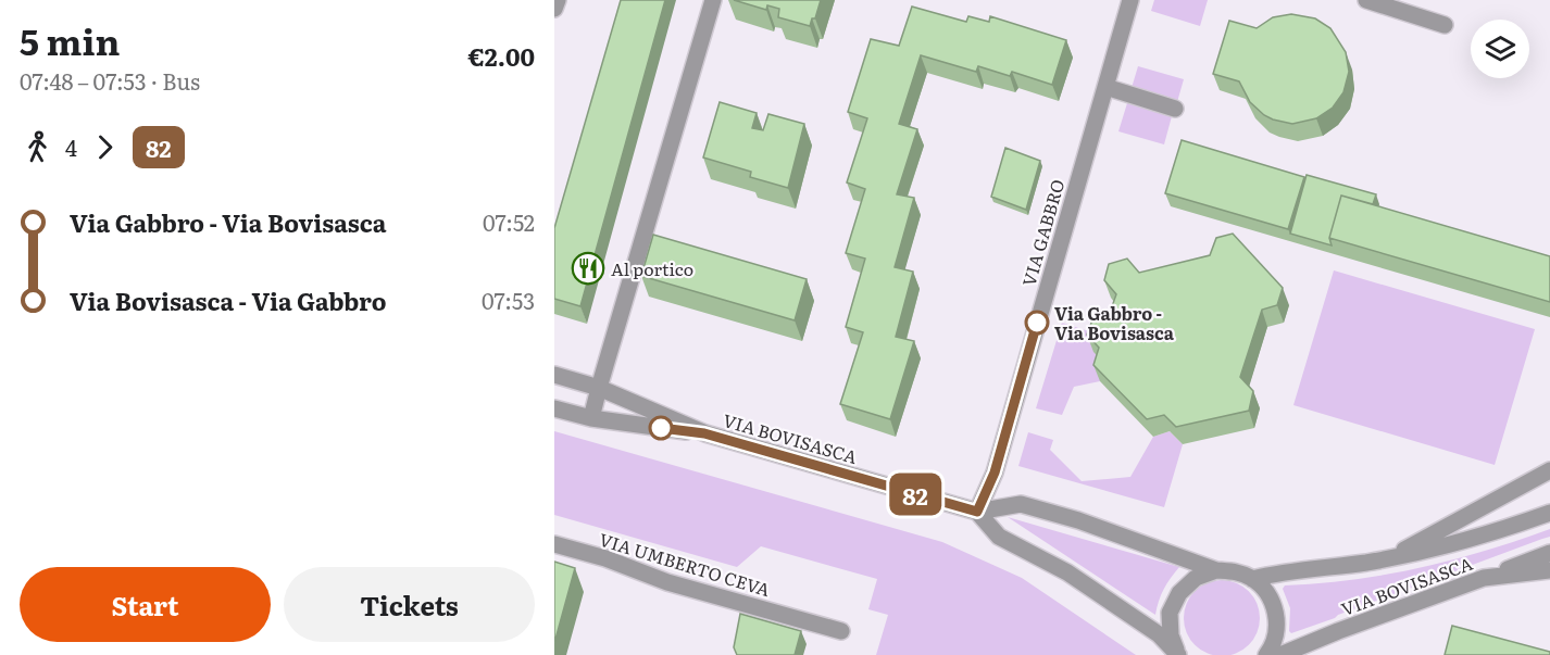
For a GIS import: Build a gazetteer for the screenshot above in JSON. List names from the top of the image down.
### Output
{
  "streets": {
    "street": ["VIA GABBRO", "VIA BOVISASCA", "VIA UMBERTO CEVA"]
  },
  "crossings": [
    ["VIA GABBRO", "VIA BOVISASCA"]
  ],
  "places": {
    "restaurant": ["Al portico"],
    "other": ["Via Gabbro - Via Bovisasca"]
  },
  "lines": ["bus line 82"],
  "page": {
    "heading": ["5 min", "07:48 – 07:53 · Bus", "€2.00"],
    "on_map": "82",
    "legs": ["4", "82"],
    "list": [
      {
        "name": "Via Gabbro - Via Bovisasca",
        "value": "07:52"
      },
      {
        "name": "Via Bovisasca - Via Gabbro",
        "value": "07:53"
      }
    ],
    "buttons": ["Start", "Tickets"]
  }
}
